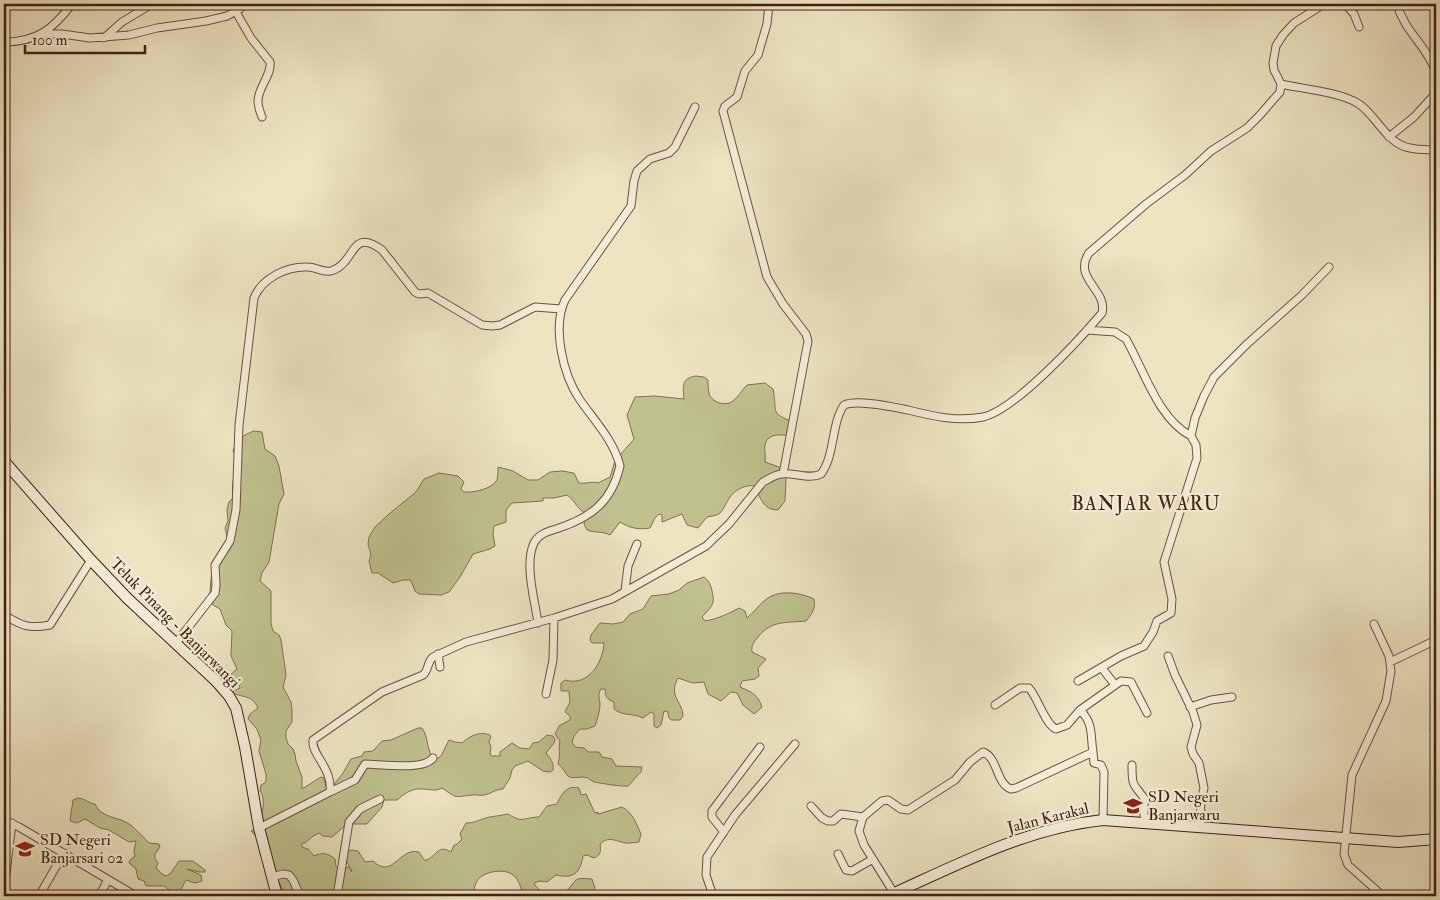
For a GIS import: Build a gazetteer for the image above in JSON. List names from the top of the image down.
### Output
{
  "streets": {
    "main road": ["Teluk Pinang - Banjarwangi", "Jalan Karakal"]
  },
  "districts": ["BANJAR WARU"],
  "places": {
    "school or university": ["SD Negeri Banjarwaru", "SD Negeri Banjarsari 02"]
  },
  "scale_bar": "100 m"
}
